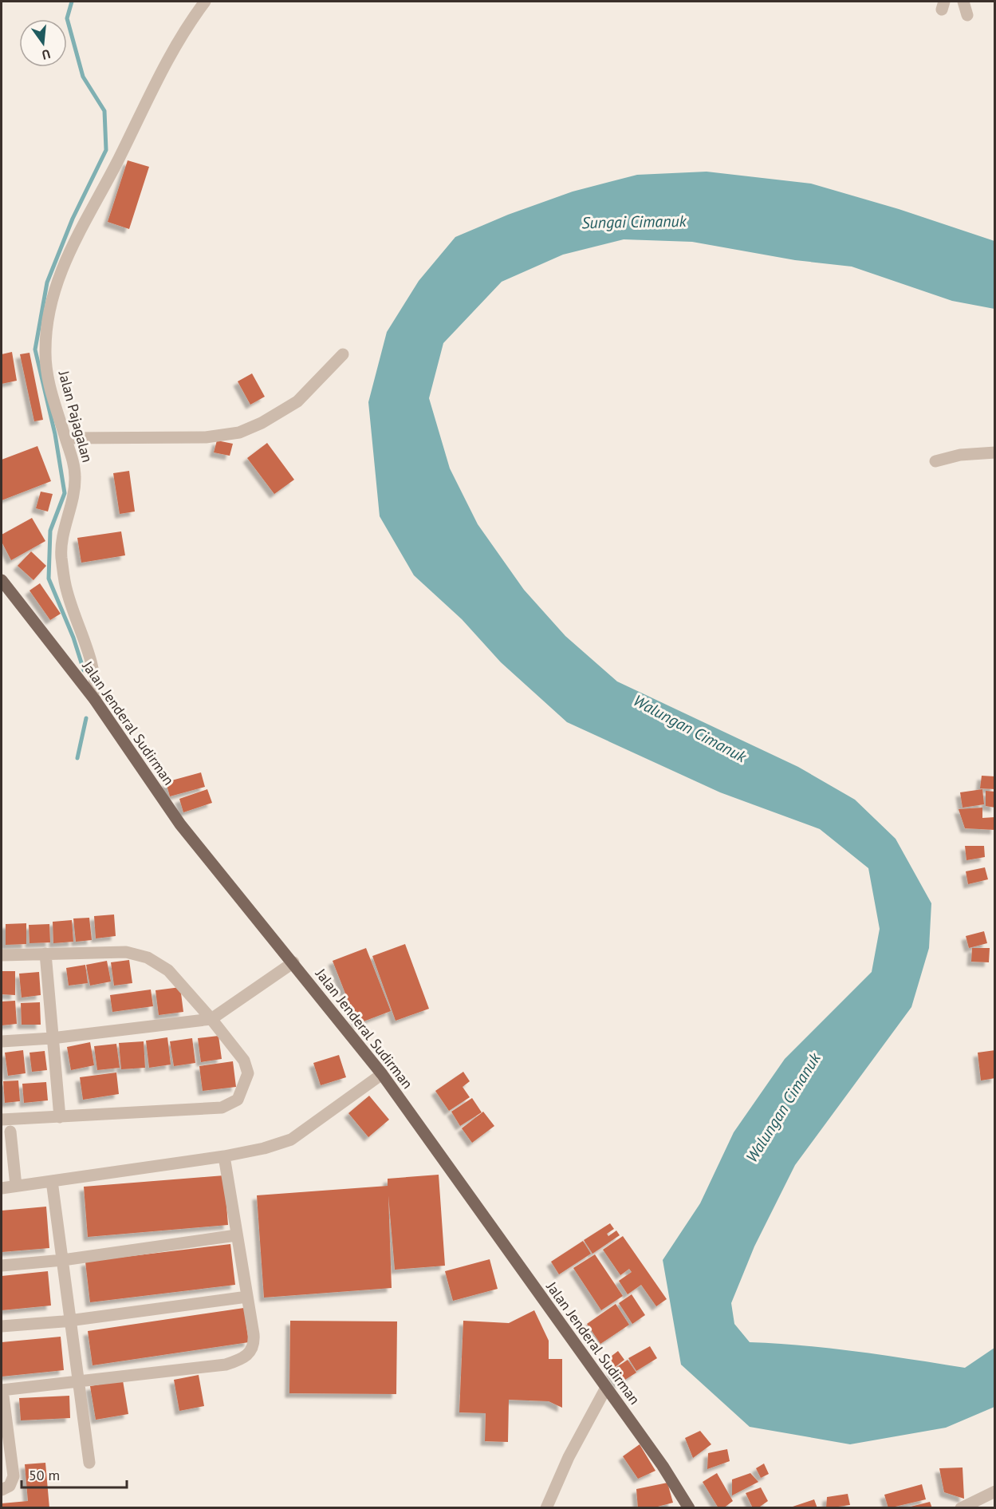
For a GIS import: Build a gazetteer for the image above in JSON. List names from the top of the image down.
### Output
{
  "streets": {
    "main road": ["Jalan Jenderal Sudirman"],
    "street": ["Jalan Pajagalan"]
  },
  "crossings": [
    ["Jalan Pajagalan", "Jalan Jenderal Sudirman"]
  ],
  "water": ["Sungai Cimanuk", "Walungan Cimanuk"],
  "scale_bar": "50 m",
  "north": "bottom"
}
